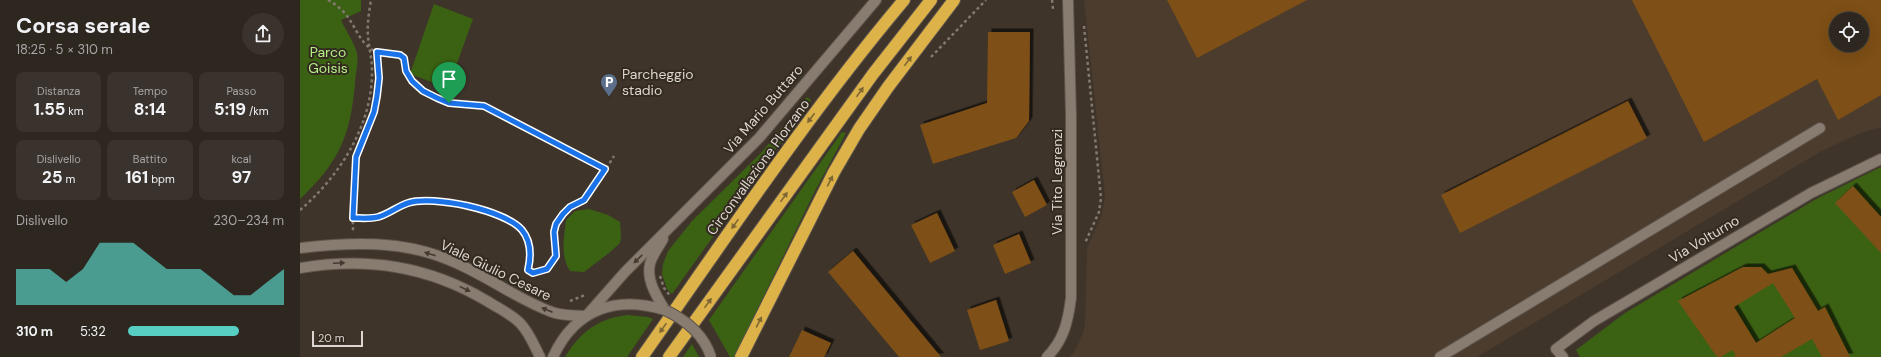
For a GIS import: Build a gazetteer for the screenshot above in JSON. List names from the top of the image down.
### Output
{
  "streets": {
    "highway": ["Circonvallazione Plorzano"],
    "street": [
      "Via Mario Buttaro",
      "Via Tito Legrenzi",
      "Via Volturno",
      "Viale Giulio Cesare"
    ]
  },
  "crossings": [
    ["Via Mario Buttaro", "Viale Giulio Cesare"]
  ],
  "parks": ["Parco Goisis"],
  "places": {
    "parking": ["Parcheggio stadio"]
  },
  "scale_bar": "20 m",
  "page": {
    "heading": ["Corsa serale", "18:25 · 5 × 310 m"],
    "stats": [
      ["Distanza", "1.55 km"],
      ["Tempo", "8:14"],
      ["Passo", "5:19 /km"],
      ["Dislivello", "25 m"],
      ["Battito", "161 bpm"],
      ["kcal", "97"]
    ],
    "chart": ["Dislivello", "230–234 m"],
    "list": [
      {
        "name": "310 m",
        "note": "5:32"
      }
    ],
    "scale": "20 m"
  }
}
